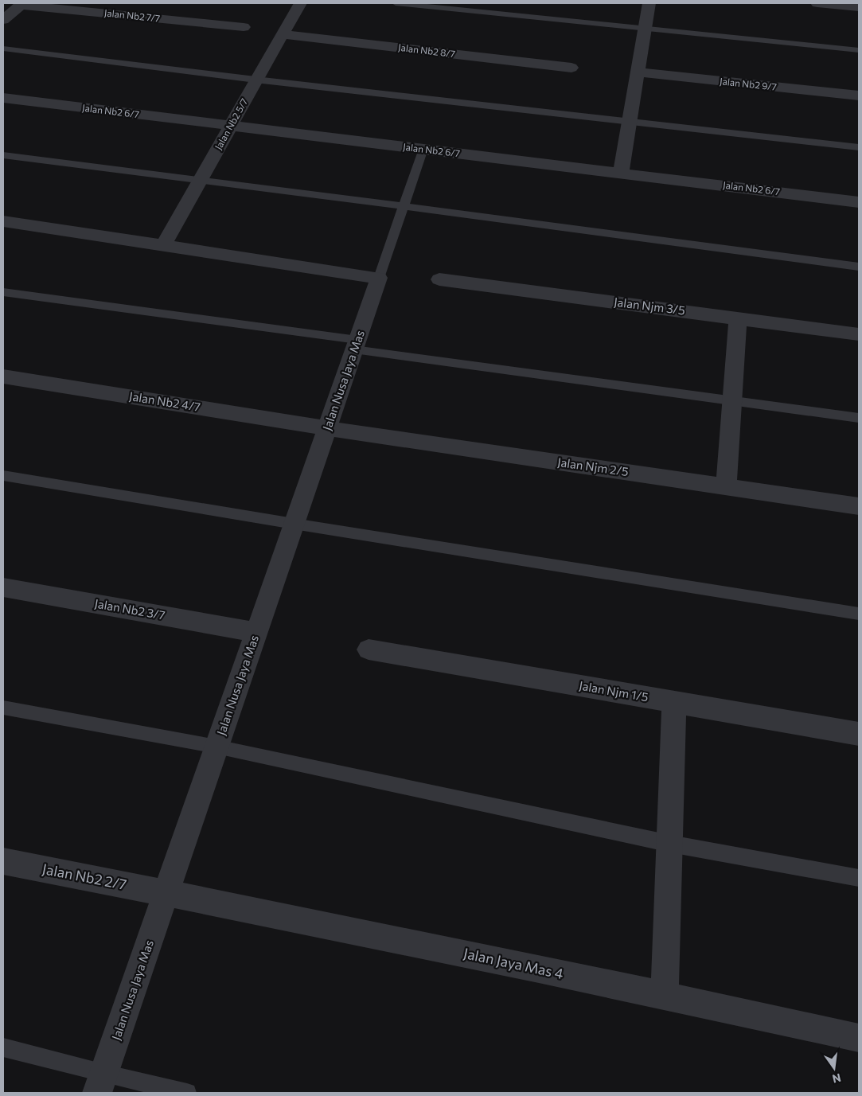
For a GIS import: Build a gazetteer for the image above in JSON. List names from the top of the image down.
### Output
{
  "streets": {
    "street": [
      "Jalan Nb2 7/7",
      "Jalan Nb2 8/7",
      "Jalan Nb2 9/7",
      "Jalan Nb2 6/7",
      "Jalan Nb2 5/7",
      "Jalan Njm 3/5",
      "Jalan Nusa Jaya Mas",
      "Jalan Nb2 4/7",
      "Jalan Njm 2/5",
      "Jalan Nb2 3/7",
      "Jalan Njm 1/5",
      "Jalan Nb2 2/7",
      "Jalan Jaya Mas 4"
    ]
  },
  "crossings": [
    ["Jalan Nb2 8/7", "Jalan Nb2 5/7"],
    ["Jalan Nb2 6/7", "Jalan Nb2 5/7"],
    ["Jalan Nusa Jaya Mas", "Jalan Nb2 4/7"],
    ["Jalan Nusa Jaya Mas", "Jalan Njm 2/5"],
    ["Jalan Nusa Jaya Mas", "Jalan Nb2 3/7"],
    ["Jalan Nusa Jaya Mas", "Jalan Nb2 2/7"],
    ["Jalan Nusa Jaya Mas", "Jalan Jaya Mas 4"],
    ["Jalan Nb2 4/7", "Jalan Njm 2/5"],
    ["Jalan Nb2 2/7", "Jalan Jaya Mas 4"]
  ],
  "north": "bottom"
}
